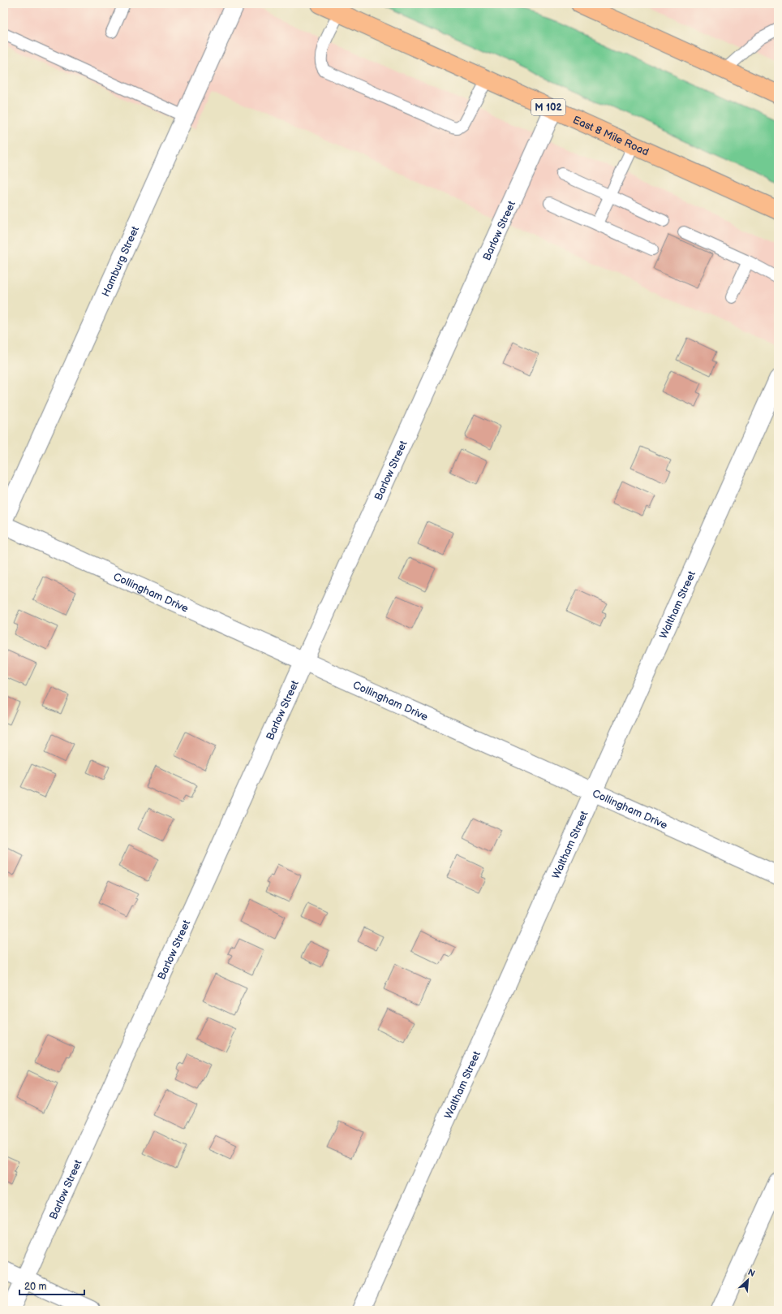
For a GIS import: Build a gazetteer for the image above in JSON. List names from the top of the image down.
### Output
{
  "streets": {
    "highway": ["M 102", "East 8 Mile Road"],
    "street": [
      "Barlow Street",
      "Hamburg Street",
      "Collingham Drive",
      "Waltham Street"
    ]
  },
  "crossings": [
    ["East 8 Mile Road", "Barlow Street"],
    ["Barlow Street", "Collingham Drive"],
    ["Collingham Drive", "Waltham Street"]
  ],
  "scale_bar": "20 m",
  "north": "top right"
}
